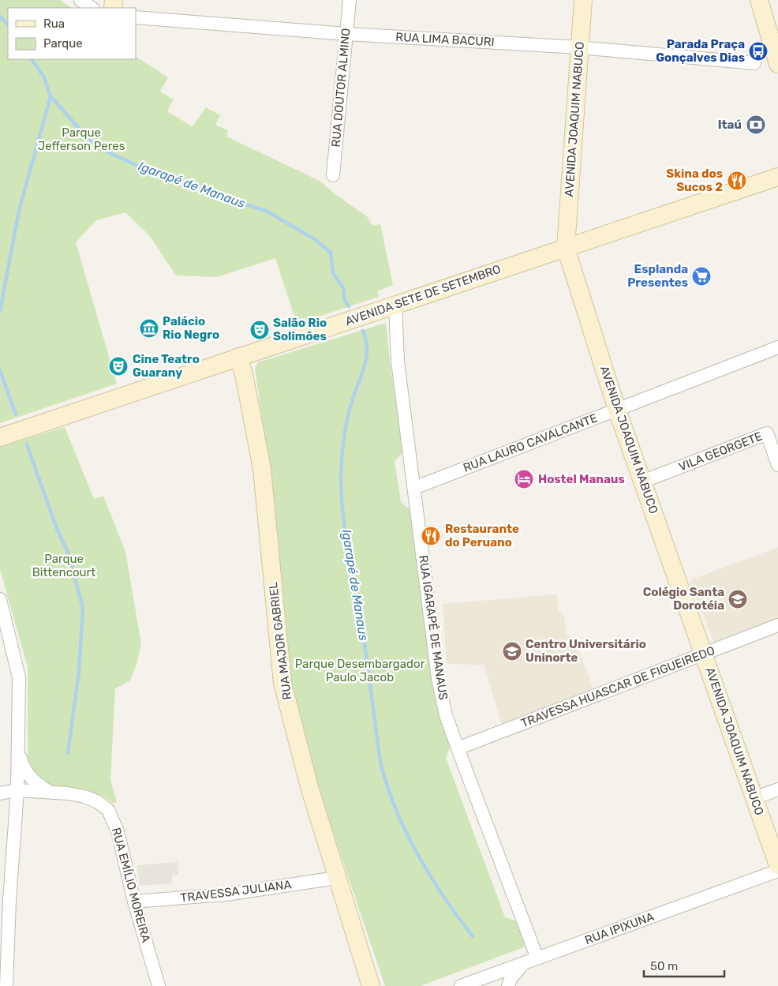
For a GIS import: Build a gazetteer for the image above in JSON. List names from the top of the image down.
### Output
{
  "streets": {
    "main road": ["AVENIDA JOAQUIM NABUCO", "AVENIDA SETE DE SETEMBRO", "RUA MAJOR GABRIEL"],
    "street": [
      "RUA LIMA BACURI",
      "RUA DOUTOR ALMINO",
      "RUA LAURO CAVALCANTE",
      "VILA GEORGETE",
      "RUA IGARAPÉ DE MANAUS",
      "TRAVESSA HUASCAR DE FIGUEIREDO",
      "RUA EMÍLIO MOREIRA",
      "TRAVESSA JULIANA",
      "RUA IPIXUNA"
    ]
  },
  "crossings": [
    ["RUA LIMA BACURI", "RUA DOUTOR ALMINO"],
    ["RUA LIMA BACURI", "AVENIDA JOAQUIM NABUCO"],
    ["AVENIDA JOAQUIM NABUCO", "AVENIDA SETE DE SETEMBRO"],
    ["AVENIDA JOAQUIM NABUCO", "RUA LAURO CAVALCANTE"],
    ["AVENIDA JOAQUIM NABUCO", "VILA GEORGETE"],
    ["AVENIDA JOAQUIM NABUCO", "TRAVESSA HUASCAR DE FIGUEIREDO"],
    ["AVENIDA SETE DE SETEMBRO", "RUA IGARAPÉ DE MANAUS"],
    ["AVENIDA SETE DE SETEMBRO", "RUA MAJOR GABRIEL"],
    ["RUA LAURO CAVALCANTE", "RUA IGARAPÉ DE MANAUS"],
    ["RUA IGARAPÉ DE MANAUS", "TRAVESSA HUASCAR DE FIGUEIREDO"],
    ["RUA IGARAPÉ DE MANAUS", "RUA IPIXUNA"],
    ["RUA MAJOR GABRIEL", "TRAVESSA JULIANA"],
    ["RUA EMÍLIO MOREIRA", "TRAVESSA JULIANA"]
  ],
  "water": ["Igarapé de Manaus"],
  "parks": ["Parque Jefferson Peres", "Parque Bittencourt", "Parque Desembargador Paulo Jacob"],
  "places": {
    "bus stop": ["Parada Praça Gonçalves Dias"],
    "bank": ["Itaú"],
    "restaurant": ["Skina dos Sucos 2", "Restaurante do Peruano"],
    "supermarket": ["Esplanda Presentes"],
    "museum": ["Palácio Rio Negro"],
    "theatre": ["Salão Rio Solimões", "Cine Teatro Guarany"],
    "hotel": ["Hostel Manaus"],
    "school or university": ["Colégio Santa Dorotéia", "Centro Universitário Uninorte"]
  },
  "legend": ["Rua", "Parque"],
  "scale_bar": "50 m"
}
